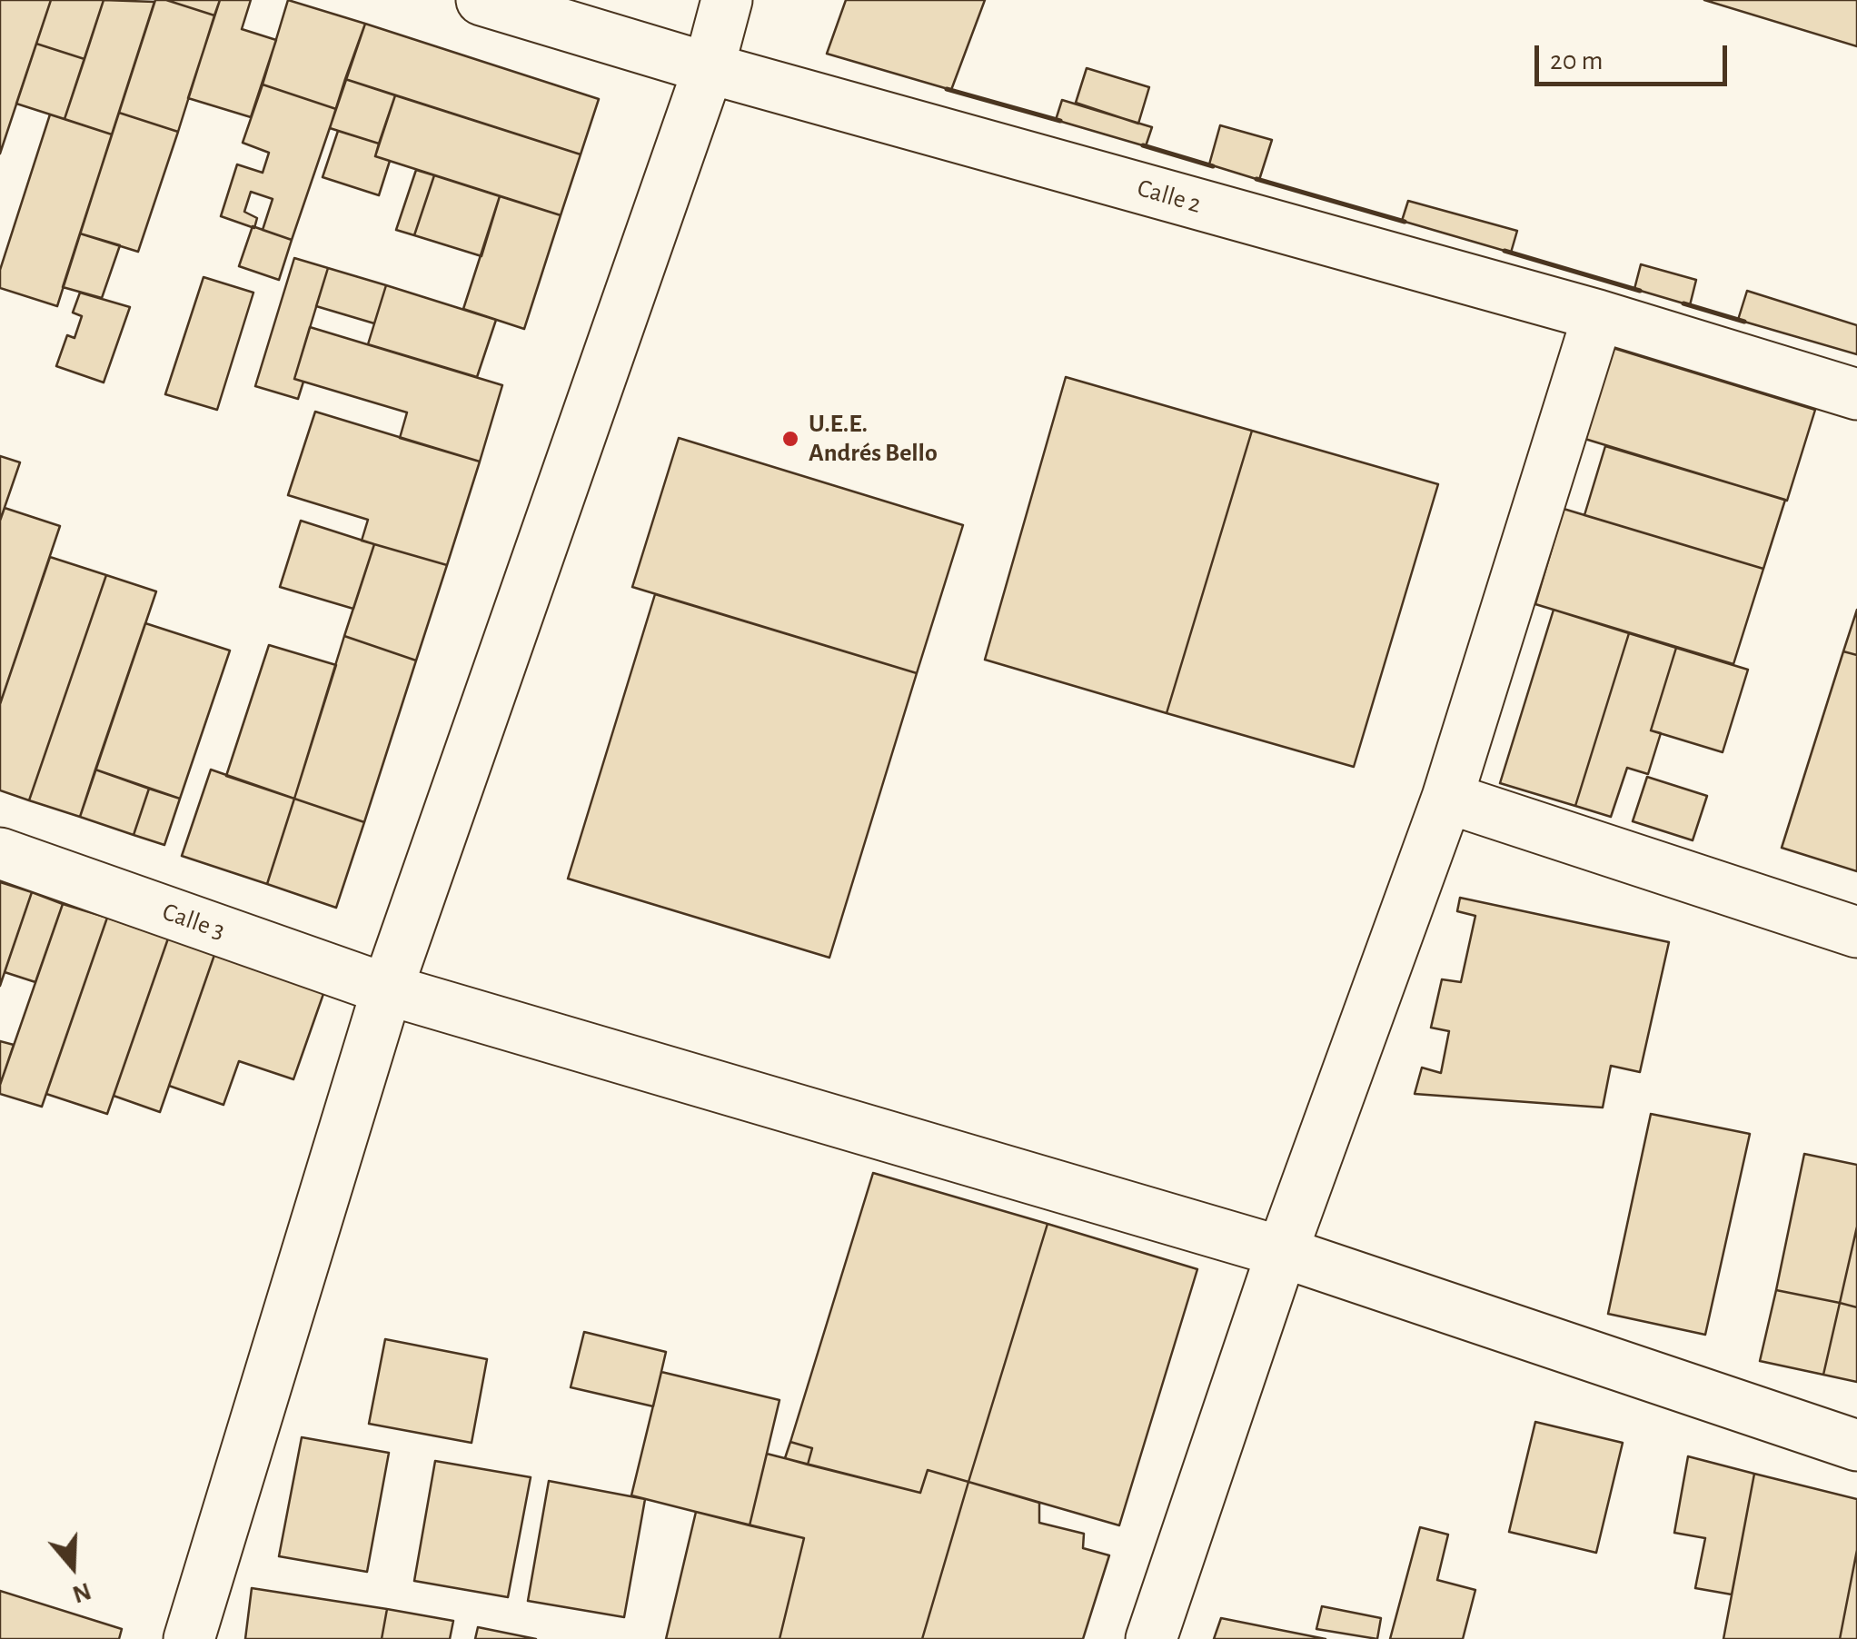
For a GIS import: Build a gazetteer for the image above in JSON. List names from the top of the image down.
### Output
{
  "streets": {
    "street": ["Calle 2", "Calle 3"]
  },
  "places": ["U.E.E. Andrés Bello"],
  "scale_bar": "20 m",
  "north": "bottom"
}
